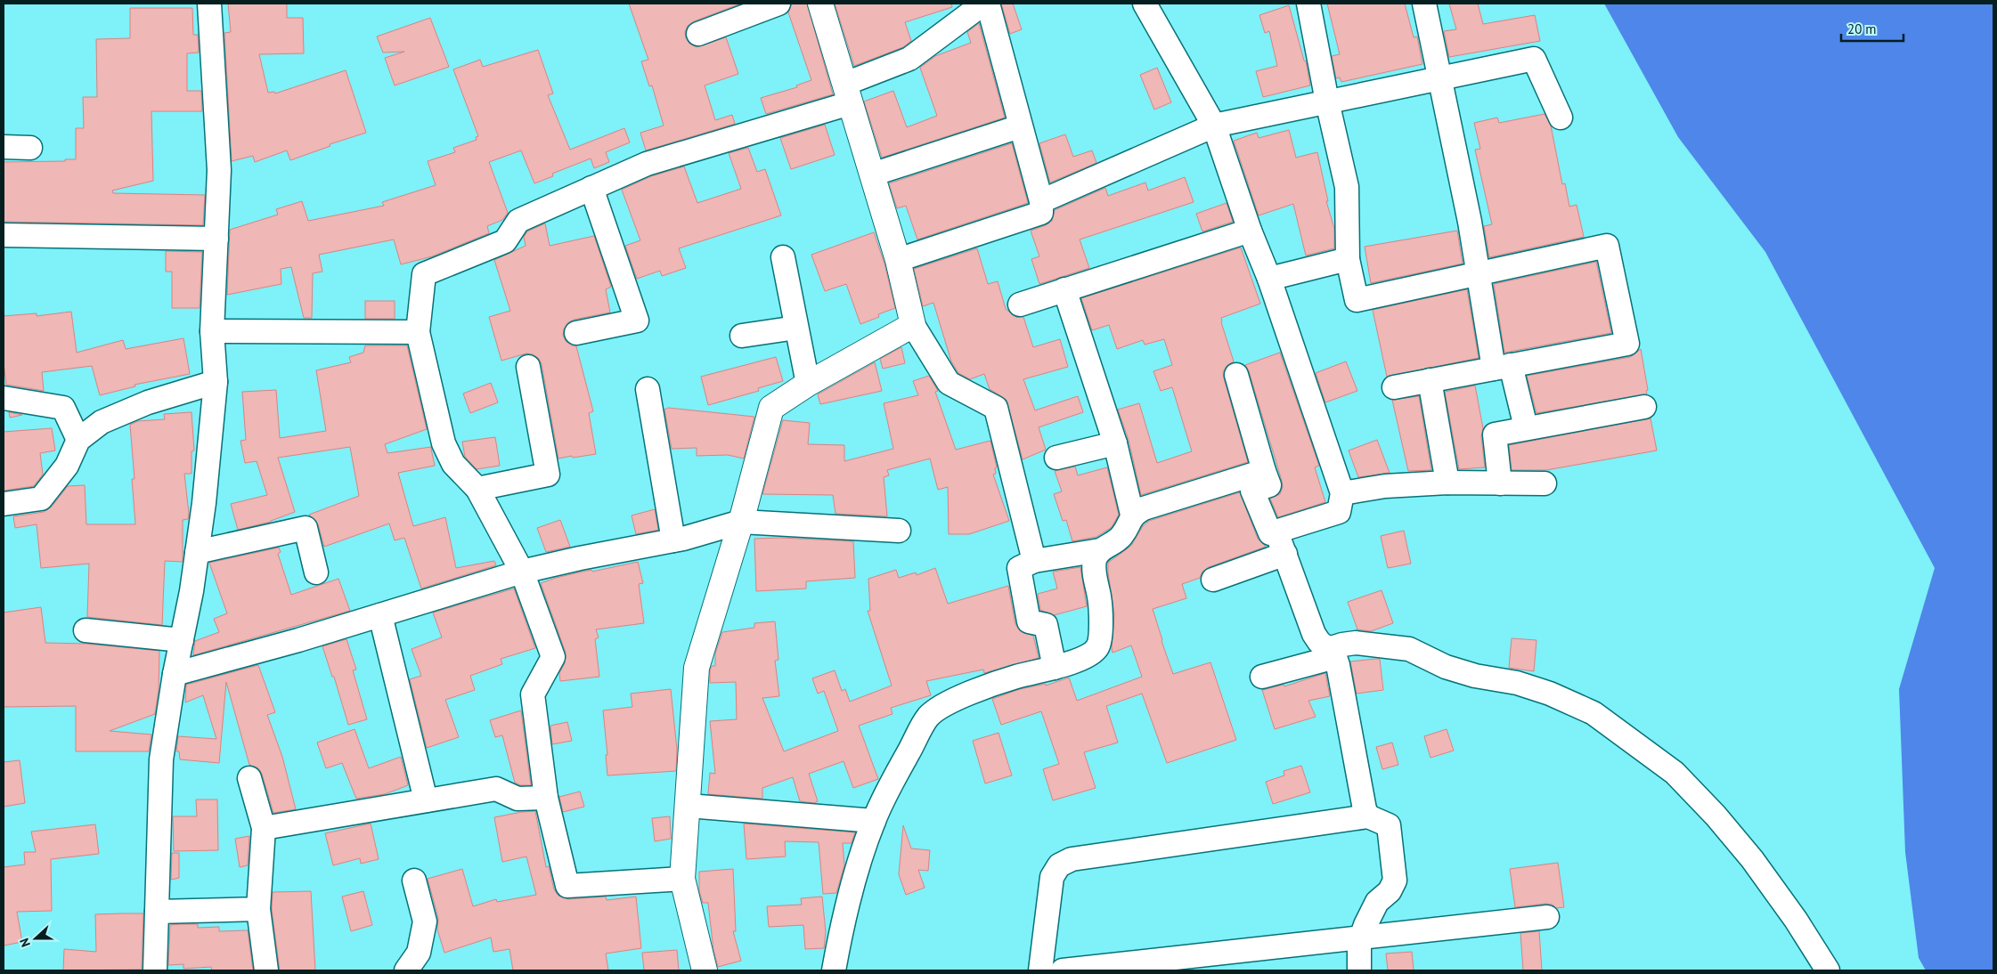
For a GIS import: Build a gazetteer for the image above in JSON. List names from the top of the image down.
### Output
{
  "scale_bar": "20 m",
  "north": "left"
}
